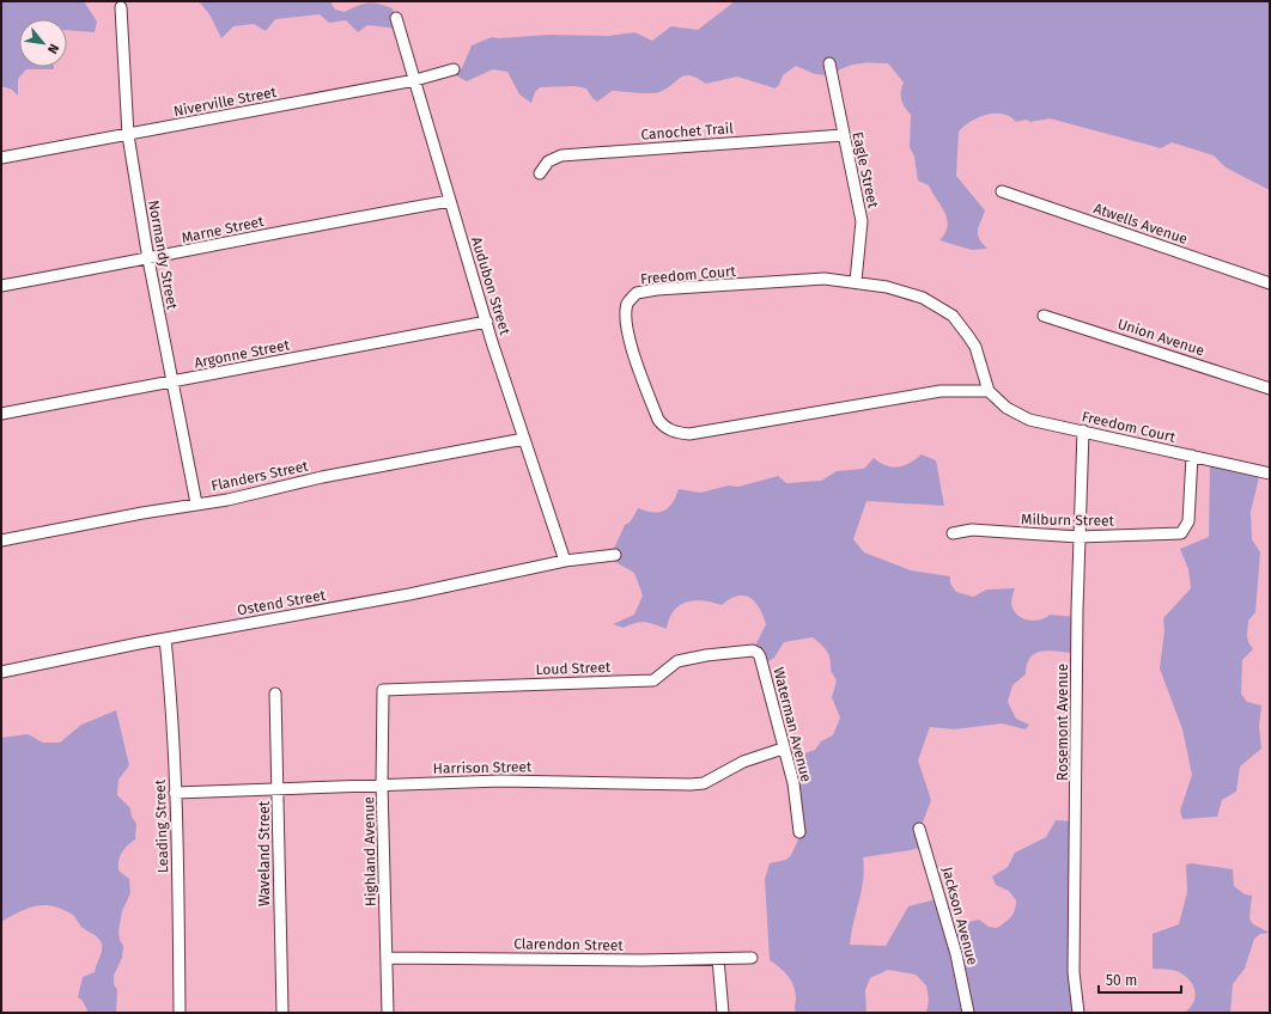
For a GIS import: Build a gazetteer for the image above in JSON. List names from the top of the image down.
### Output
{
  "streets": {
    "street": [
      "Niverville Street",
      "Canochet Trail",
      "Eagle Street",
      "Atwells Avenue",
      "Marne Street",
      "Normandy Street",
      "Freedom Court",
      "Audubon Street",
      "Union Avenue",
      "Argonne Street",
      "Flanders Street",
      "Milburn Street",
      "Ostend Street",
      "Loud Street",
      "Rosemont Avenue",
      "Waterman Avenue",
      "Harrison Street",
      "Leading Street",
      "Highland Avenue",
      "Waveland Street",
      "Jackson Avenue",
      "Clarendon Street"
    ]
  },
  "crossings": [
    ["Niverville Street", "Normandy Street"],
    ["Niverville Street", "Audubon Street"],
    ["Canochet Trail", "Eagle Street"],
    ["Eagle Street", "Freedom Court"],
    ["Marne Street", "Normandy Street"],
    ["Marne Street", "Audubon Street"],
    ["Normandy Street", "Argonne Street"],
    ["Normandy Street", "Flanders Street"],
    ["Freedom Court", "Milburn Street"],
    ["Freedom Court", "Rosemont Avenue"],
    ["Audubon Street", "Argonne Street"],
    ["Audubon Street", "Flanders Street"],
    ["Audubon Street", "Ostend Street"],
    ["Milburn Street", "Rosemont Avenue"],
    ["Ostend Street", "Leading Street"],
    ["Loud Street", "Waterman Avenue"],
    ["Loud Street", "Highland Avenue"],
    ["Waterman Avenue", "Harrison Street"],
    ["Harrison Street", "Leading Street"],
    ["Harrison Street", "Highland Avenue"],
    ["Harrison Street", "Waveland Street"],
    ["Highland Avenue", "Clarendon Street"]
  ],
  "scale_bar": "50 m",
  "north": "bottom right"
}
